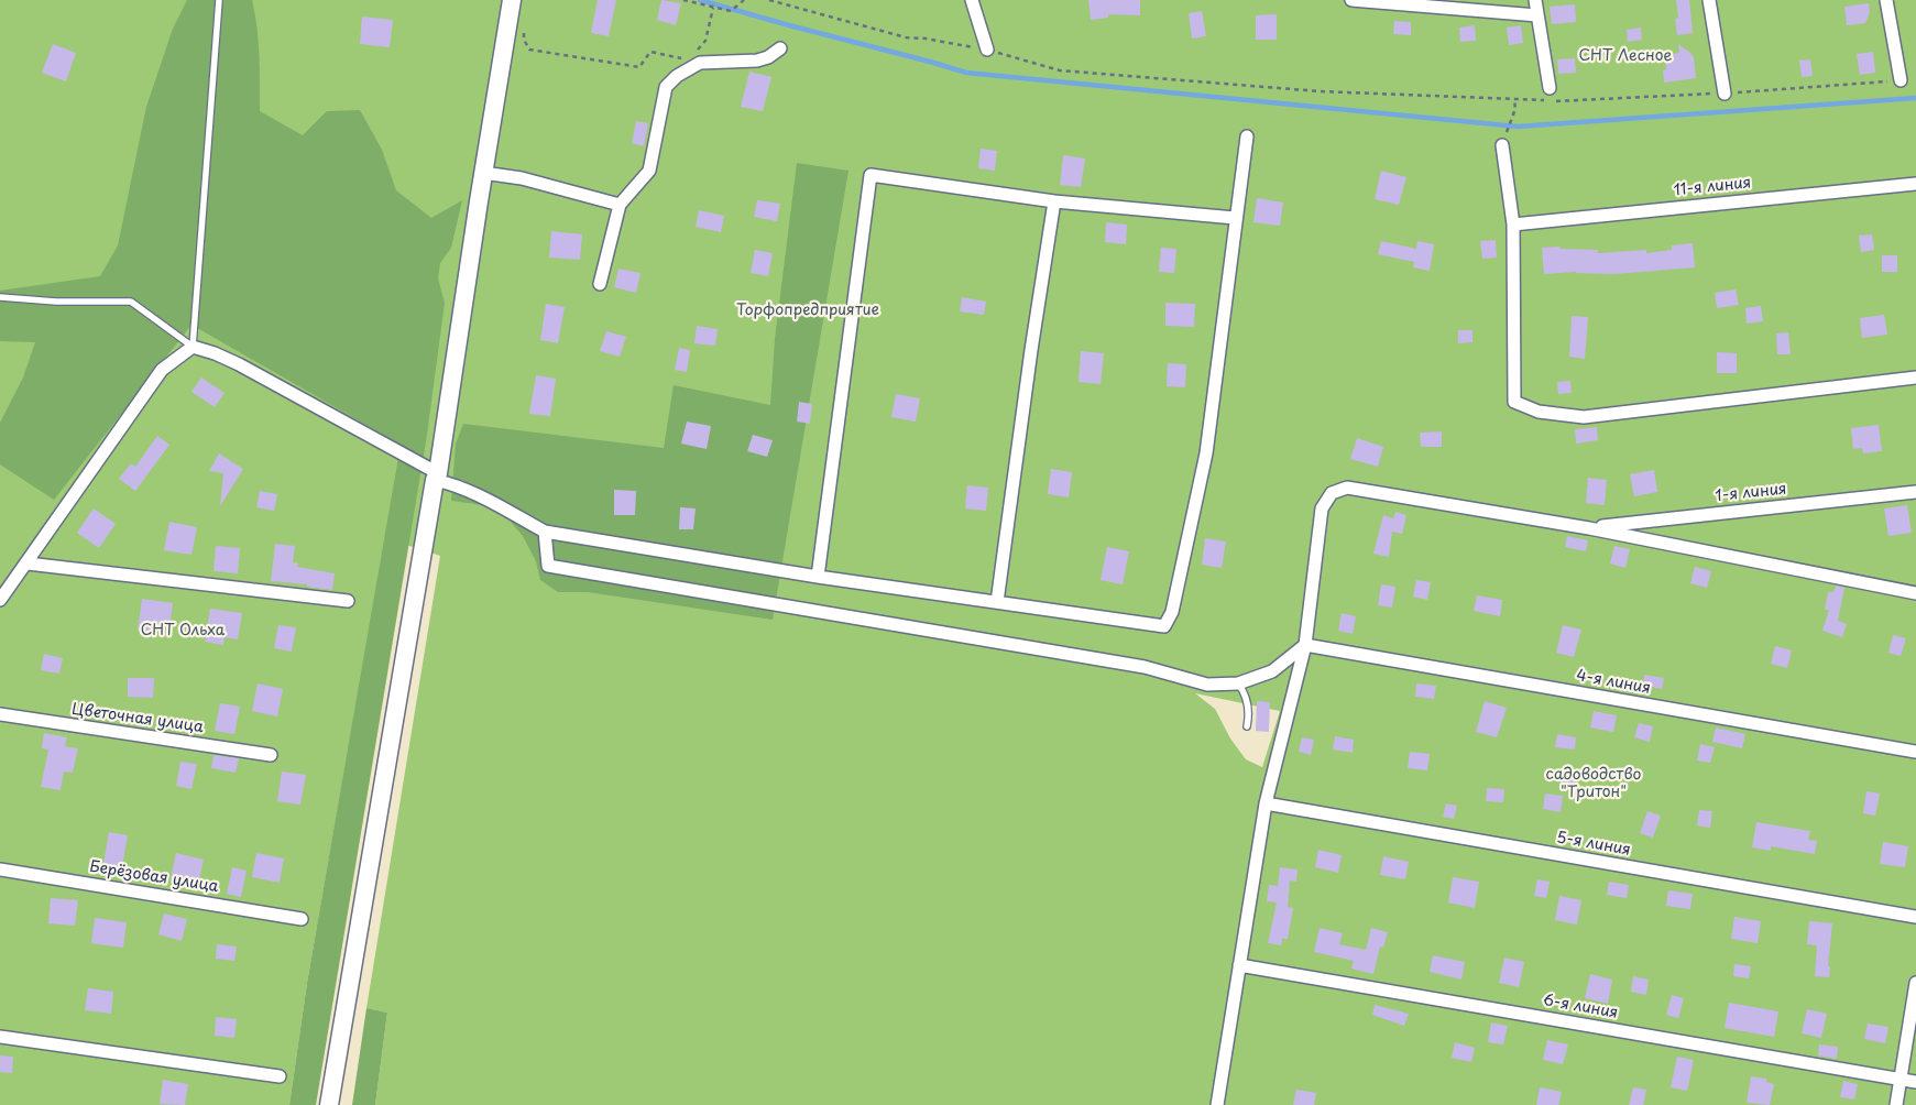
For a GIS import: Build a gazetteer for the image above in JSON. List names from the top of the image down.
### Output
{
  "streets": {
    "street": [
      "11-я линия",
      "1-я линия",
      "4-я линия",
      "Цветочная улица",
      "5-я линия",
      "Берёзовая улица",
      "6-я линия"
    ]
  },
  "parks": [
    "СНТ Лесное",
    "Торфопредприятие",
    "СНТ Ольха",
    "садоводство \"Тритон\""
  ]
}
